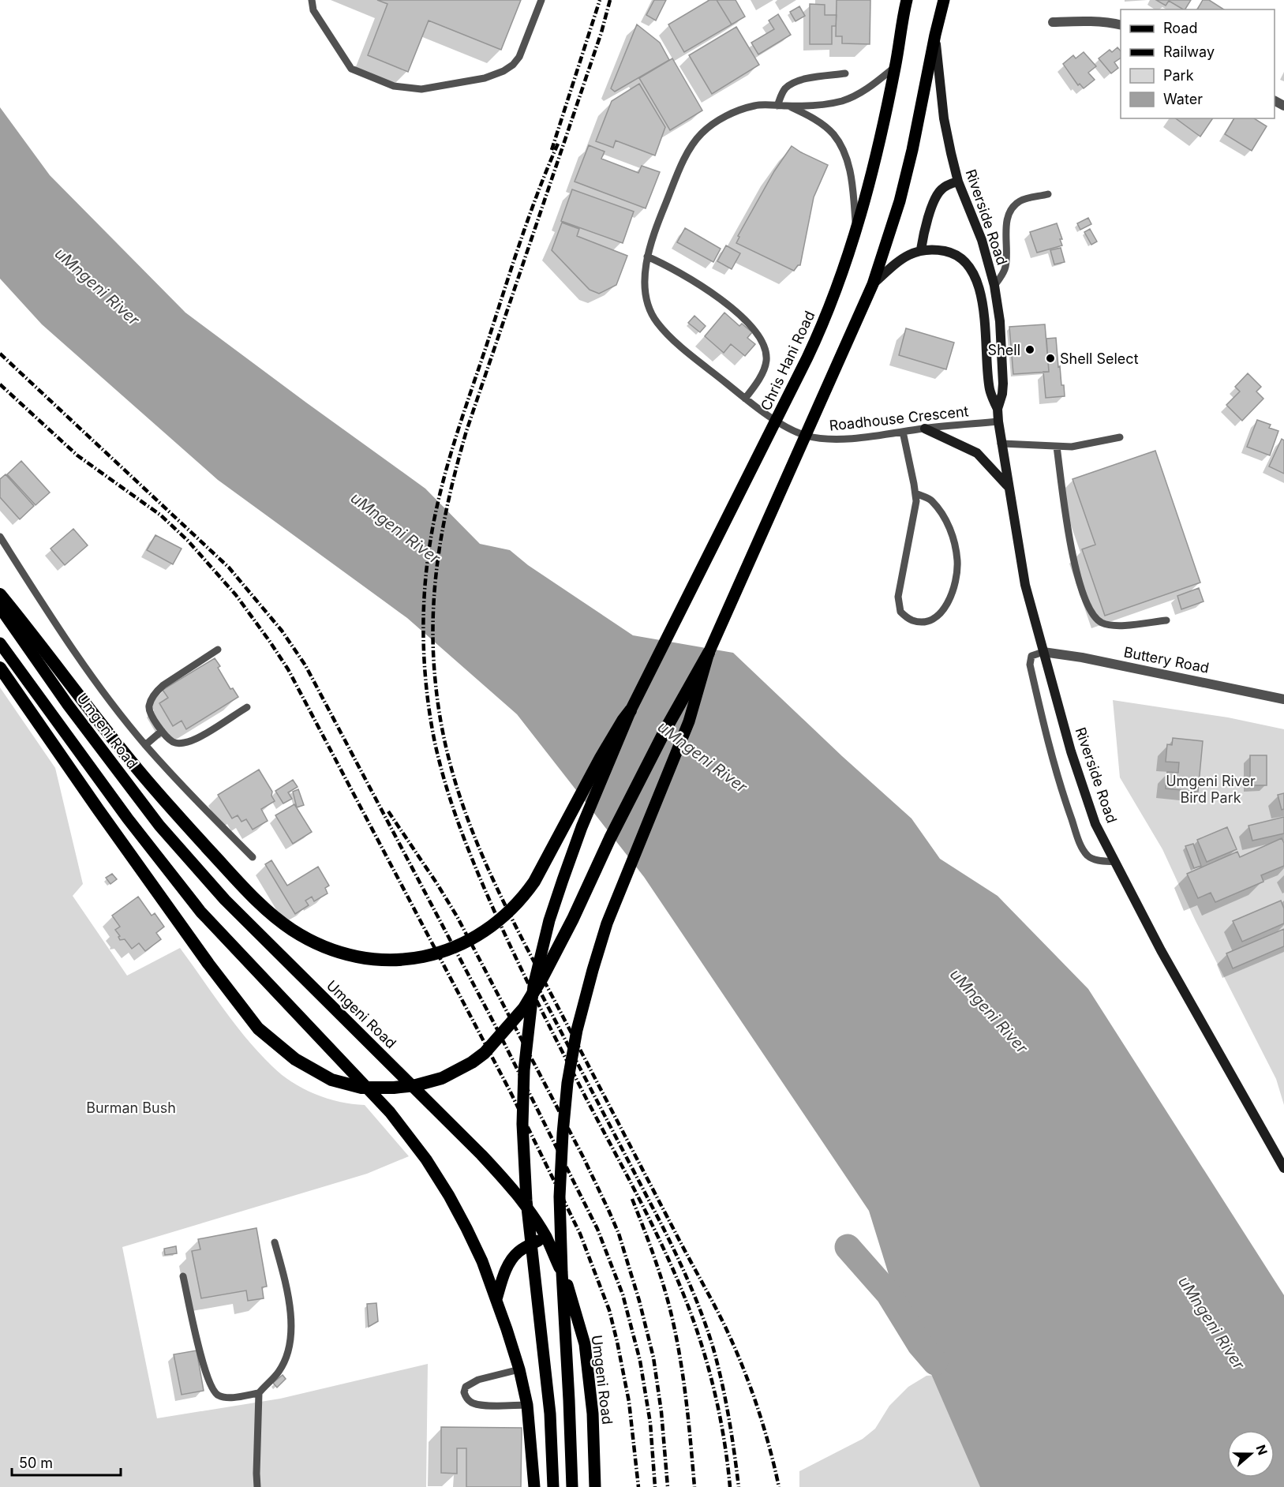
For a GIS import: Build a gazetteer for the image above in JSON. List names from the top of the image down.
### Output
{
  "streets": {
    "main road": ["Riverside Road", "Chris Hani Road", "Umgeni Road"],
    "street": ["Buttery Road"],
    "lane": ["Roadhouse Crescent"]
  },
  "crossings": [
    ["Riverside Road", "Roadhouse Crescent"],
    ["Riverside Road", "Buttery Road"],
    ["Chris Hani Road", "Roadhouse Crescent"]
  ],
  "water": ["uMngeni River"],
  "parks": ["Umgeni River Bird Park", "Burman Bush"],
  "places": ["Shell", "Shell Select"],
  "legend": [
    "Road",
    "Railway",
    "Park",
    "Water"
  ],
  "scale_bar": "50 m",
  "north": "right"
}
